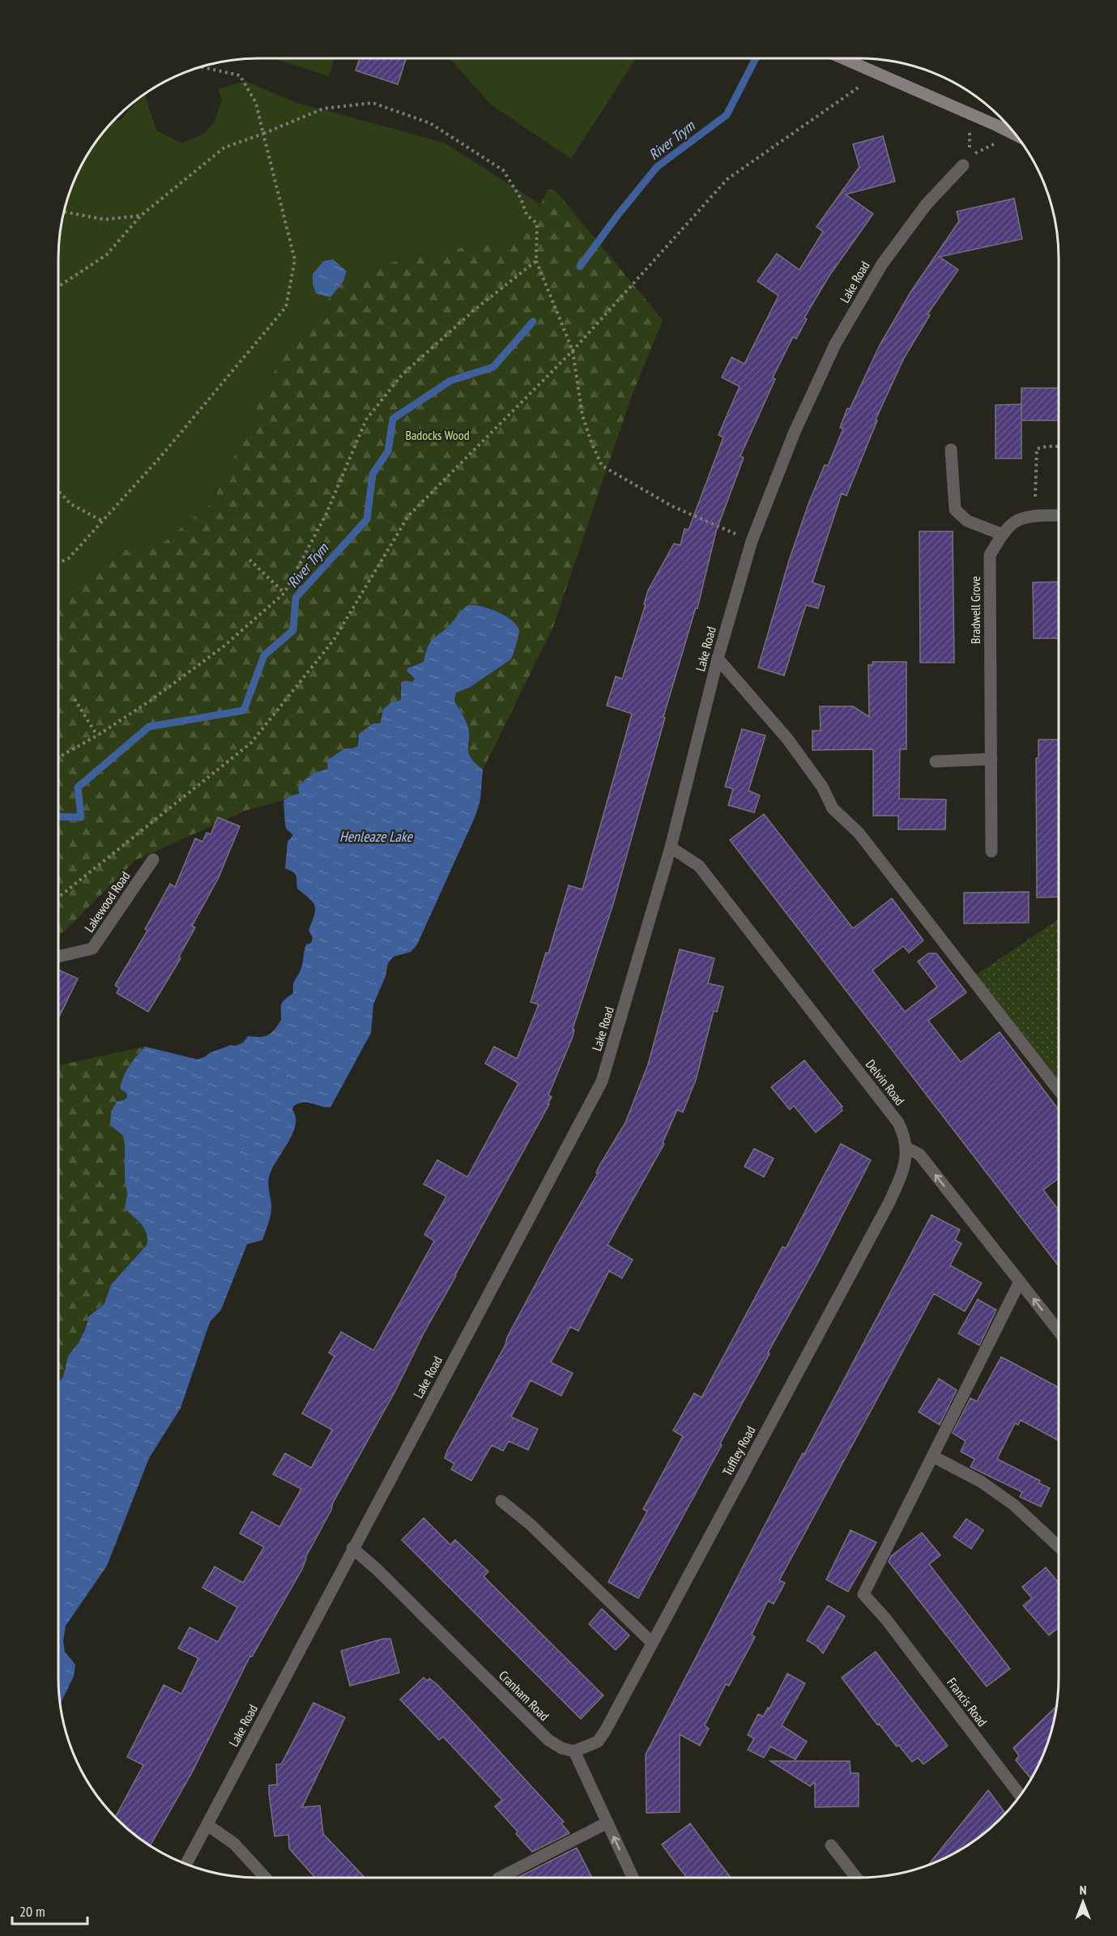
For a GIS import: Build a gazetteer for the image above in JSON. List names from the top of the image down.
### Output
{
  "streets": {
    "street": [
      "Lake Road",
      "Bradwell Grove",
      "Lakewood Road",
      "Delvin Road",
      "Tuffley Road",
      "Cranham Road",
      "Francis Road"
    ]
  },
  "crossings": [
    ["Lake Road", "Delvin Road"],
    ["Lake Road", "Cranham Road"],
    ["Delvin Road", "Tuffley Road"],
    ["Tuffley Road", "Cranham Road"]
  ],
  "water": ["River Trym", "Henleaze Lake"],
  "parks": ["Badocks Wood"],
  "scale_bar": "20 m",
  "north": "top"
}
